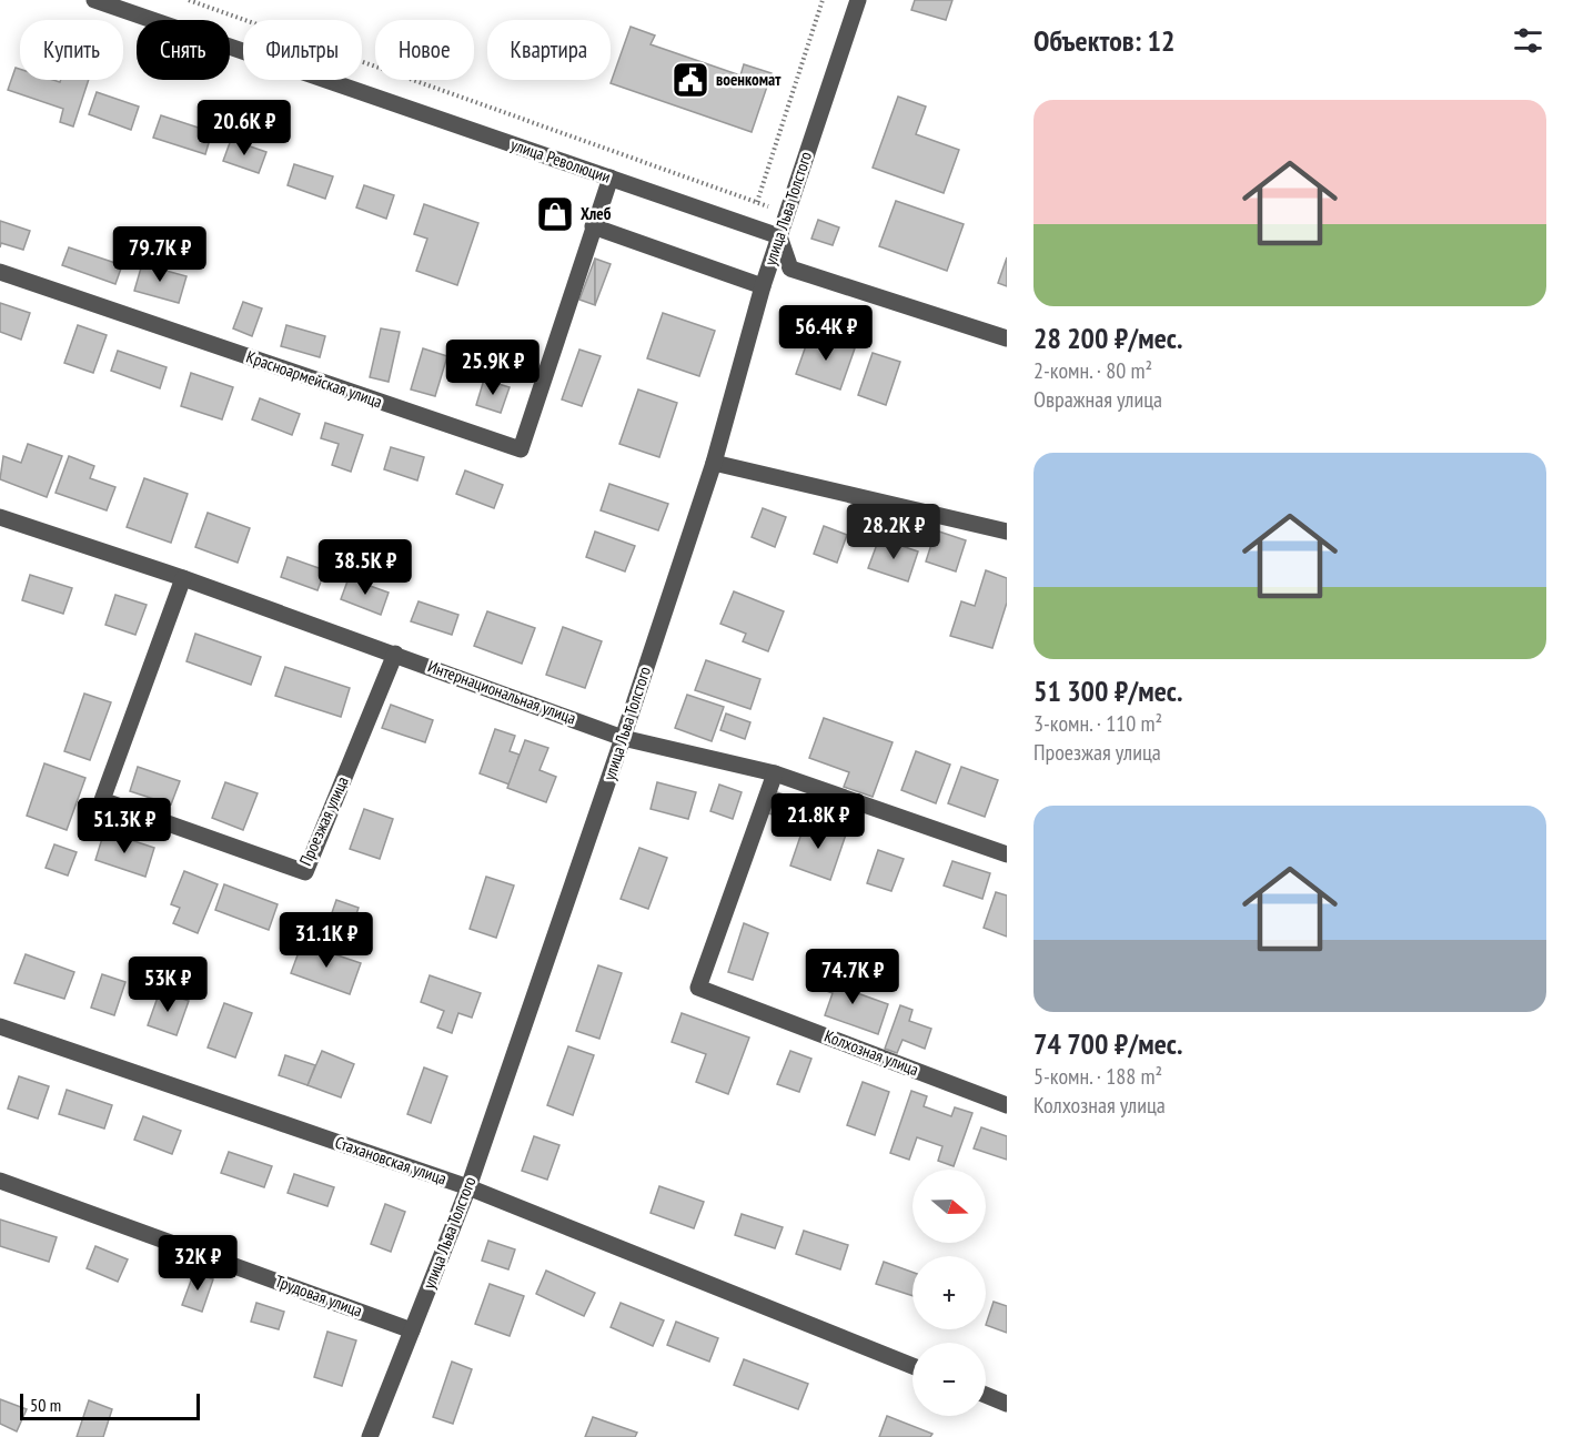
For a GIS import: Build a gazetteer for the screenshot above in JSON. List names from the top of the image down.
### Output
{
  "streets": {
    "street": [
      "улица Революции",
      "улица Льва Толстого",
      "Красноармейская улица",
      "Интернациональная улица",
      "Проезжая улица",
      "Колхозная улица",
      "Стахановская улица",
      "Трудовая улица"
    ]
  },
  "crossings": [
    ["улица Революции", "улица Льва Толстого"],
    ["улица Льва Толстого", "Интернациональная улица"],
    ["улица Льва Толстого", "Стахановская улица"],
    ["улица Льва Толстого", "Трудовая улица"],
    ["Интернациональная улица", "Проезжая улица"],
    ["Интернациональная улица", "Колхозная улица"]
  ],
  "places": {
    "public building": ["военкомат"],
    "shop": ["Хлеб"]
  },
  "scale_bar": "50 m",
  "north": "right",
  "page": {
    "heading": "Объектов: 12",
    "chip": [
      "Купить",
      "Снять",
      "Фильтры",
      "Новое",
      "Квартира"
    ],
    "list": [
      {
        "name": "28 200 ₽/мес.",
        "note": "2-комн. · 80 m² · Овражная улица"
      },
      {
        "name": "51 300 ₽/мес.",
        "note": "3-комн. · 110 m² · Проезжая улица"
      },
      {
        "name": "74 700 ₽/мес.",
        "note": "5-комн. · 188 m² · Колхозная улица"
      }
    ],
    "price": [
      "20.6K ₽",
      "79.7K ₽",
      "56.4K ₽",
      "25.9K ₽",
      "28.2K ₽",
      "38.5K ₽",
      "21.8K ₽",
      "51.3K ₽",
      "31.1K ₽",
      "74.7K ₽",
      "53K ₽",
      "32K ₽"
    ],
    "map_buttons": ["+", "−"],
    "scale": "50 m"
  }
}
